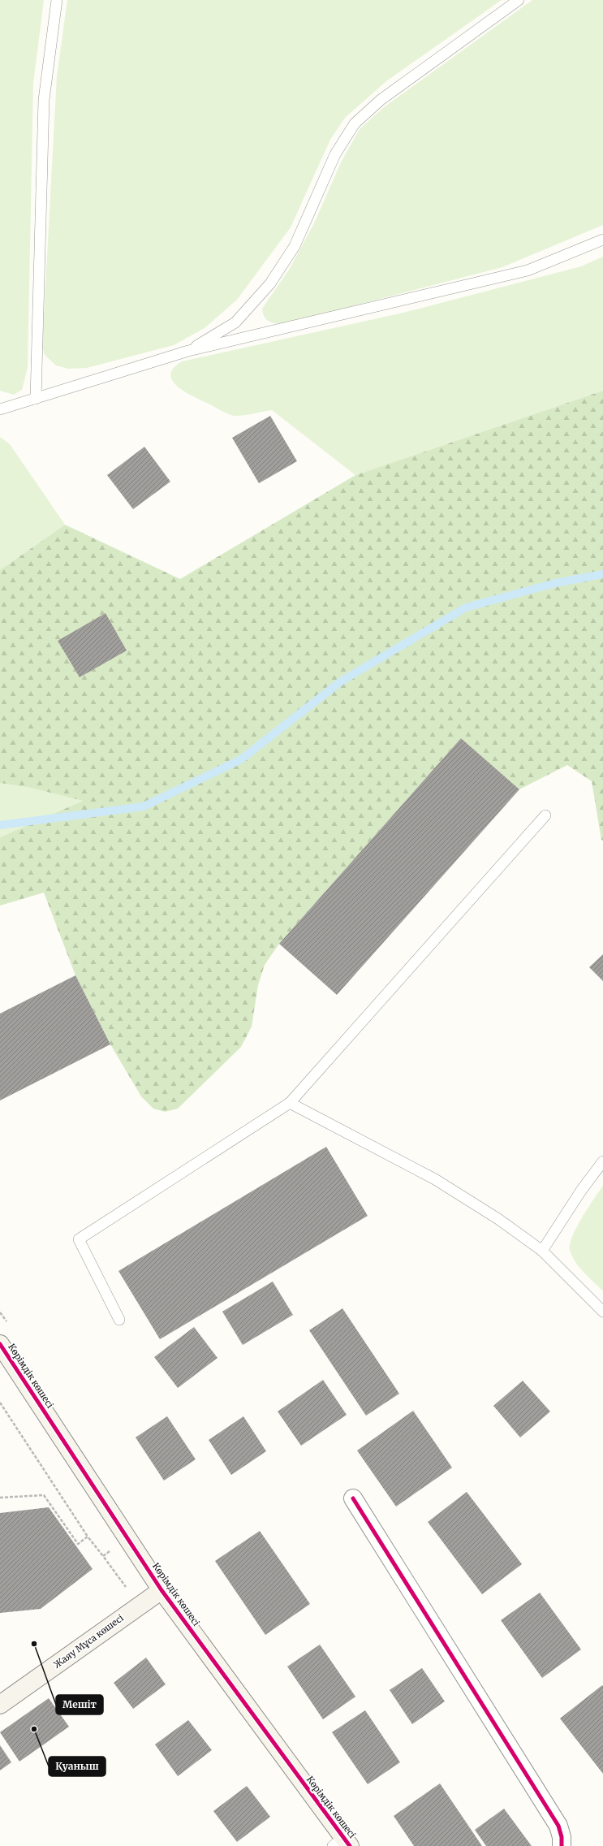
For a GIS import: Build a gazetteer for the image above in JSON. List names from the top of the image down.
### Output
{
  "streets": {
    "street": ["Көрімдік көшесі", "Жаяу Мұса көшесі"]
  },
  "crossings": [
    ["Көрімдік көшесі", "Жаяу Мұса көшесі"]
  ],
  "places": ["Мешіт", "Қуаныш"]
}
